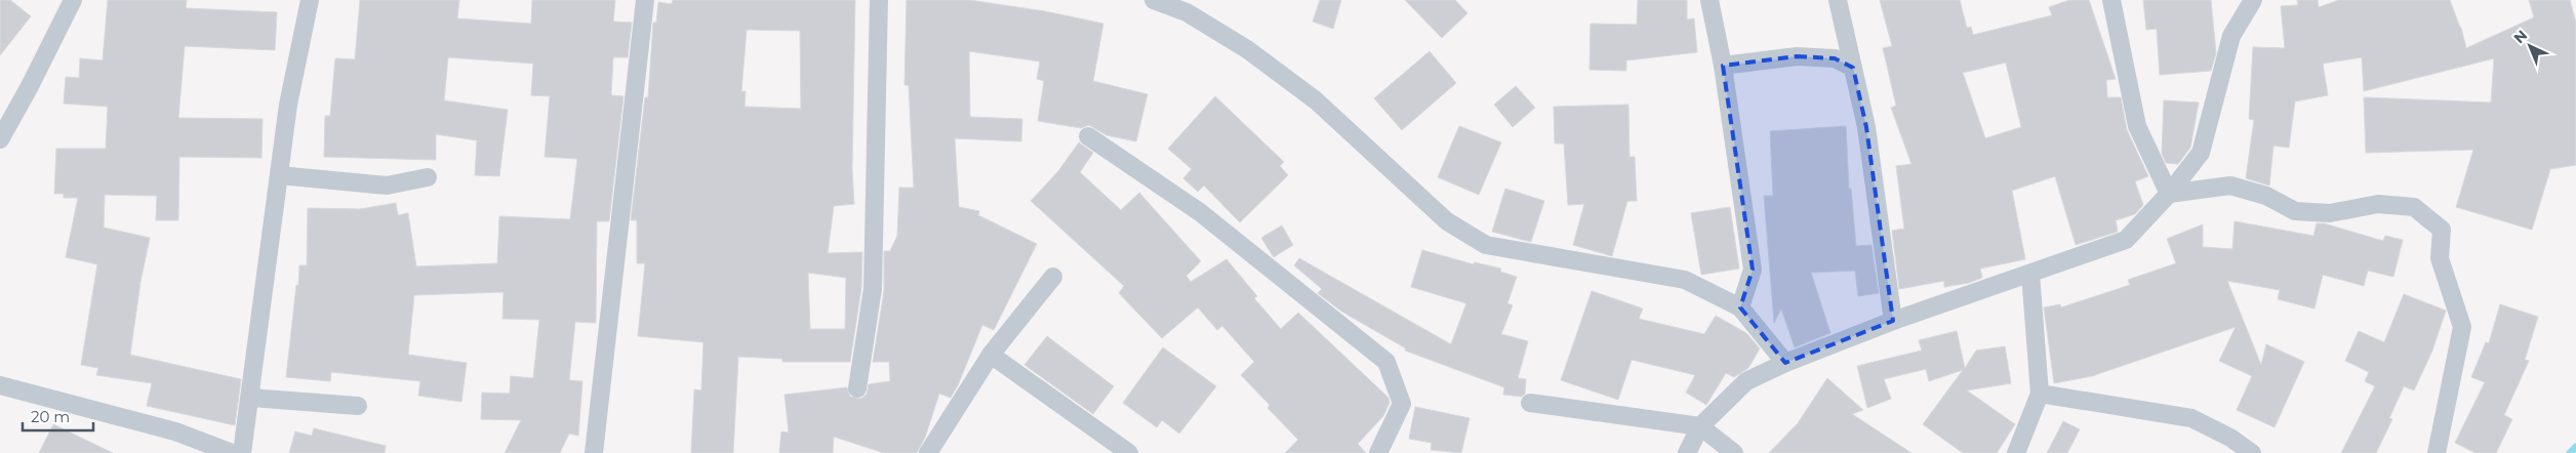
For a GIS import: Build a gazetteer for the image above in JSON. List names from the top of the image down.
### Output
{
  "scale_bar": "20 m",
  "north": "top left"
}
